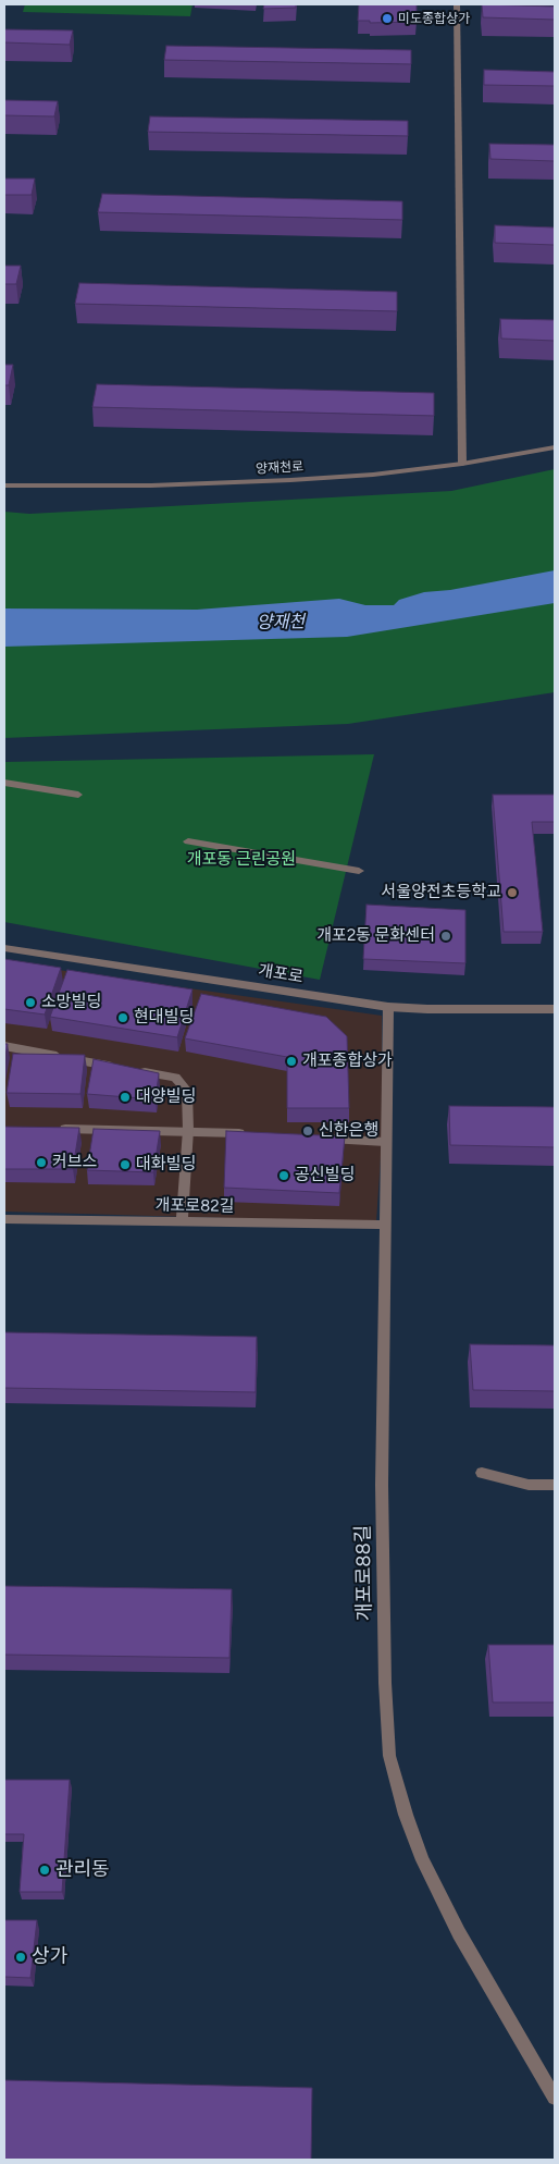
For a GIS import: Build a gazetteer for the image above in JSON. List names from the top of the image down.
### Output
{
  "streets": {
    "street": [
      "양재천로",
      "개포로",
      "개포로82길",
      "개포로88길"
    ]
  },
  "crossings": [
    ["개포로", "개포로88길"],
    ["개포로82길", "개포로88길"]
  ],
  "water": ["양재천"],
  "parks": ["개포동 근린공원"],
  "places": [
    "미도종합상가",
    "서울양전초등학교",
    "개포2동 문화센터",
    "소망빌딩",
    "현대빌딩",
    "개포종합상가",
    "대양빌딩",
    "신한은행",
    "커브스",
    "대화빌딩",
    "공신빌딩",
    "관리동",
    "상가"
  ]
}
